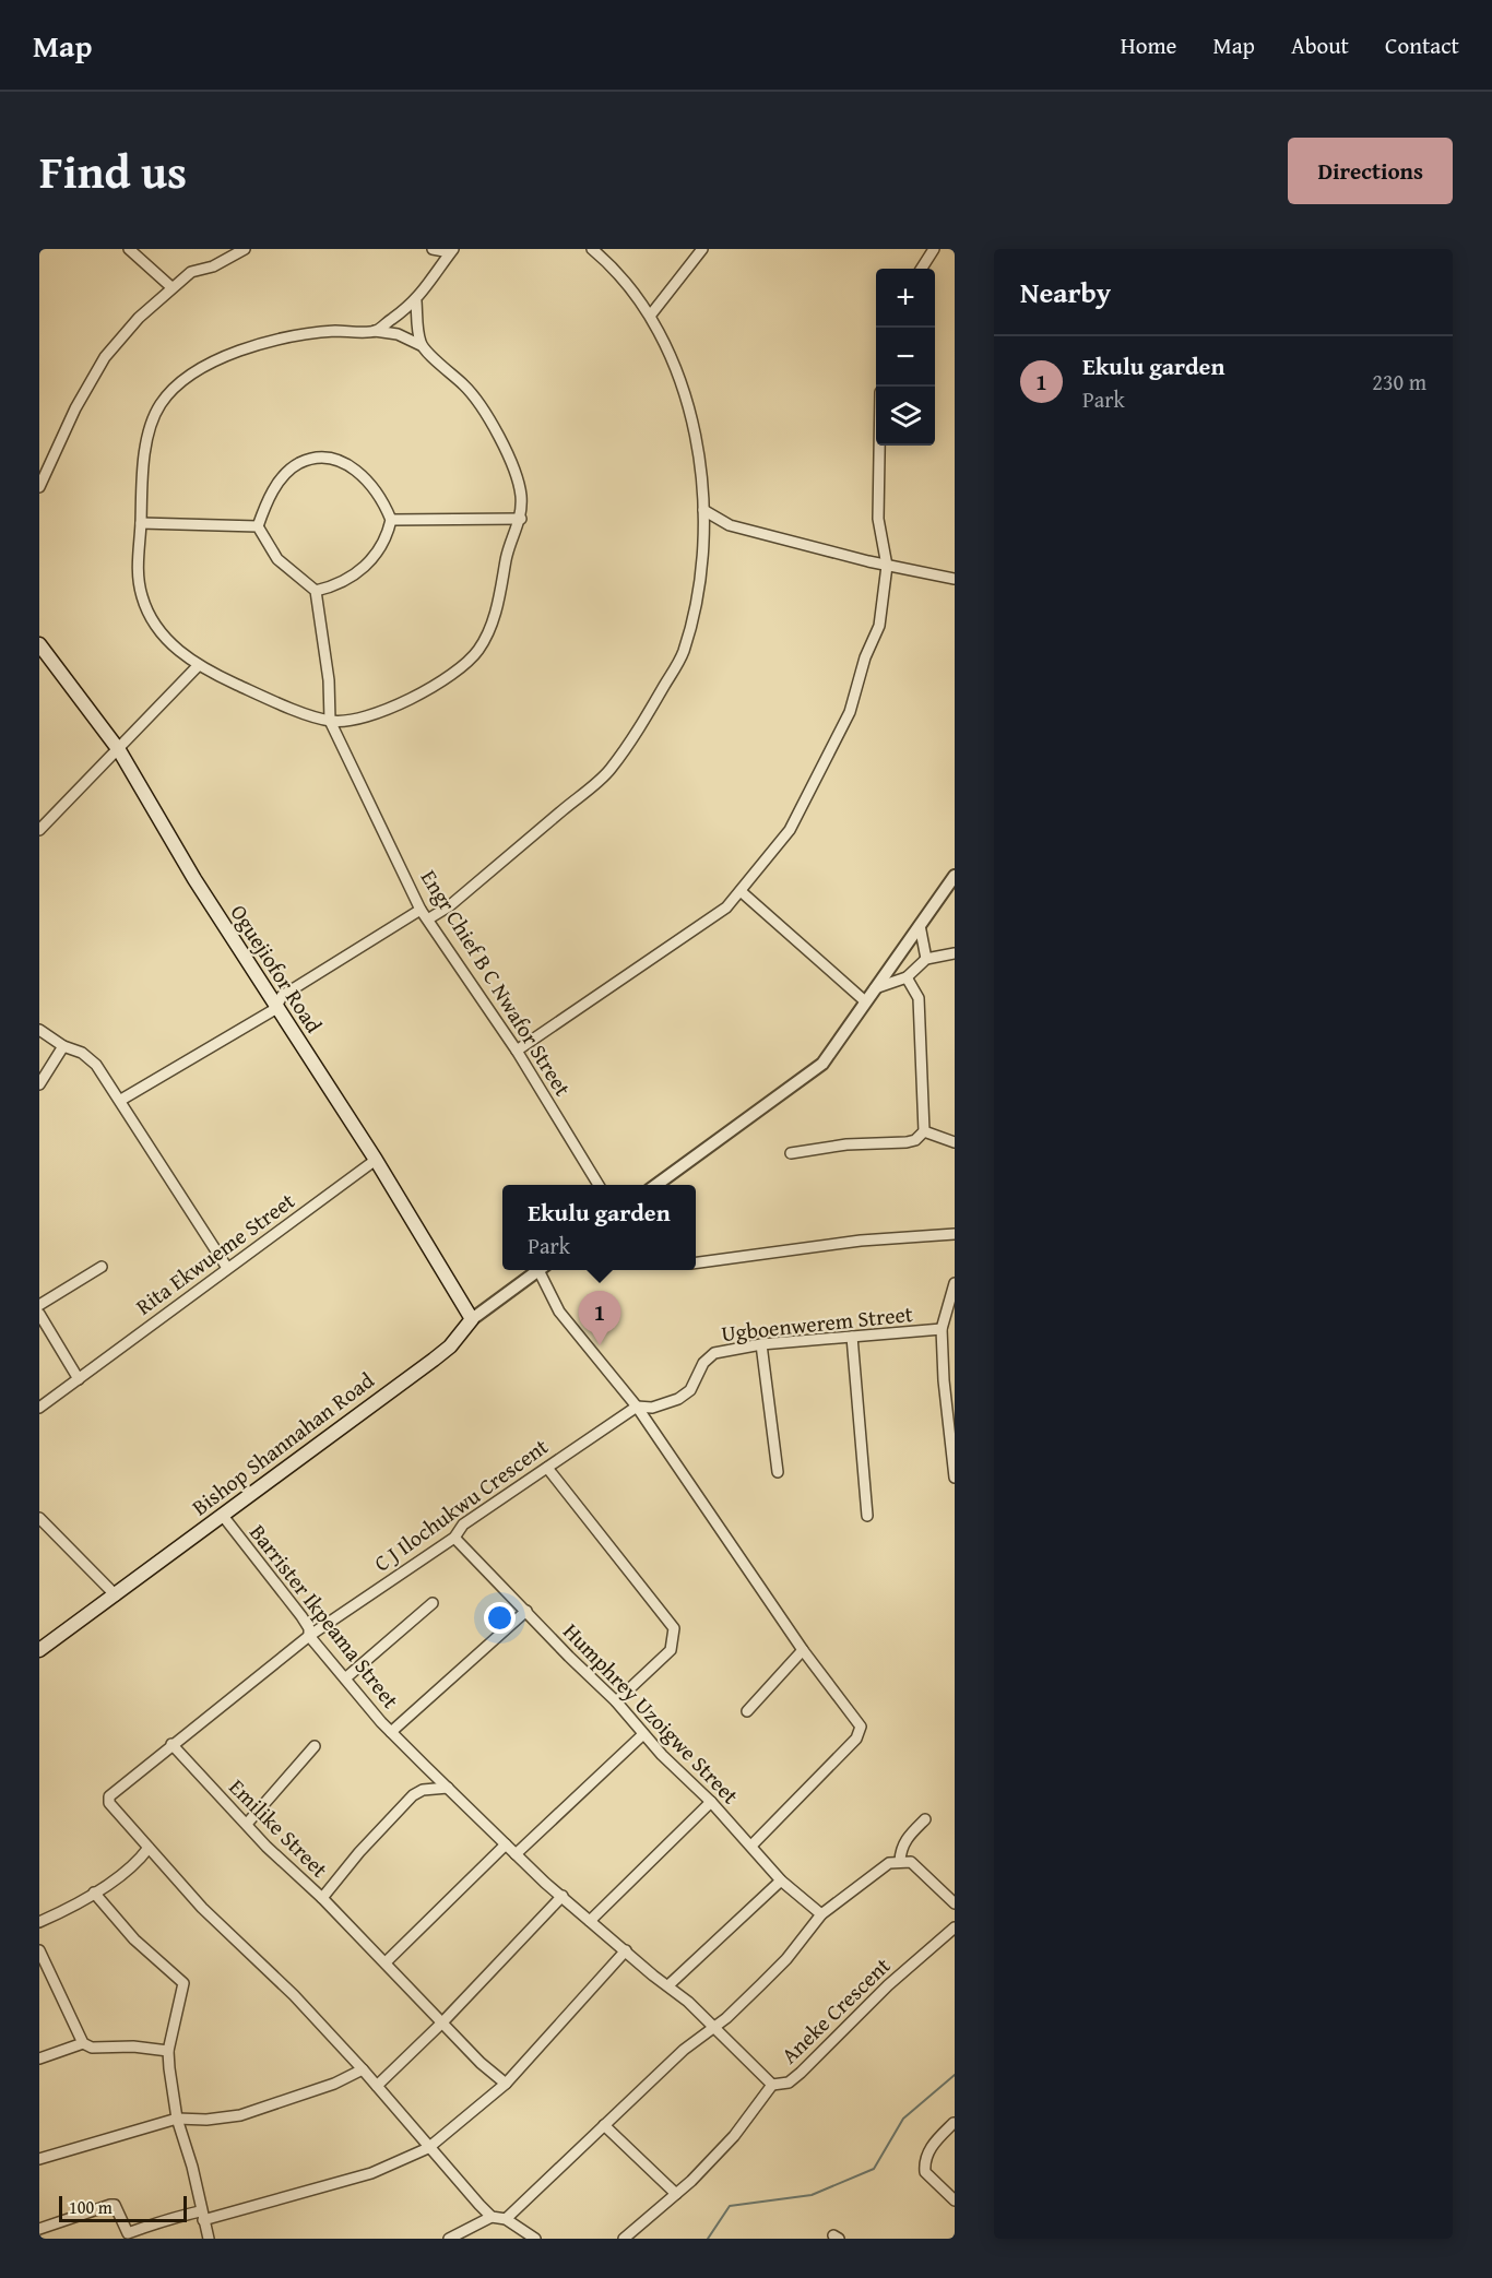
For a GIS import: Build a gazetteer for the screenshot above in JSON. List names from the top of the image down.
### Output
{
  "streets": {
    "main road": ["Oguejiofor Road", "Bishop Shannahan Road"],
    "street": [
      "Engr Chief B C Nwafor Street",
      "Rita Ekwueme Street",
      "Ugboenwerem Street",
      "C J Ilochukwu Crescent",
      "Barrister Ikpeama Street",
      "Humphrey Uzoigwe Street",
      "Emilike Street",
      "Aneke Crescent"
    ]
  },
  "crossings": [
    ["Oguejiofor Road", "Rita Ekwueme Street"],
    ["Oguejiofor Road", "Bishop Shannahan Road"],
    ["Ugboenwerem Street", "C J Ilochukwu Crescent"],
    ["Bishop Shannahan Road", "Barrister Ikpeama Street"],
    ["C J Ilochukwu Crescent", "Barrister Ikpeama Street"],
    ["C J Ilochukwu Crescent", "Humphrey Uzoigwe Street"],
    ["C J Ilochukwu Crescent", "Emilike Street"],
    ["Barrister Ikpeama Street", "Emilike Street"]
  ],
  "scale_bar": "100 m",
  "page": {
    "header": "Map",
    "nav": [
      "Home",
      "Map",
      "About",
      "Contact"
    ],
    "title": "Find us",
    "buttons": "Directions",
    "heading": "Nearby",
    "map_buttons": ["+", "−"],
    "list": [
      {
        "mark": "1",
        "name": "Ekulu garden",
        "note": "Park",
        "value": "230 m"
      }
    ],
    "popup": ["Ekulu garden", "Park"],
    "pins": "1",
    "scale": "100 m"
  }
}
